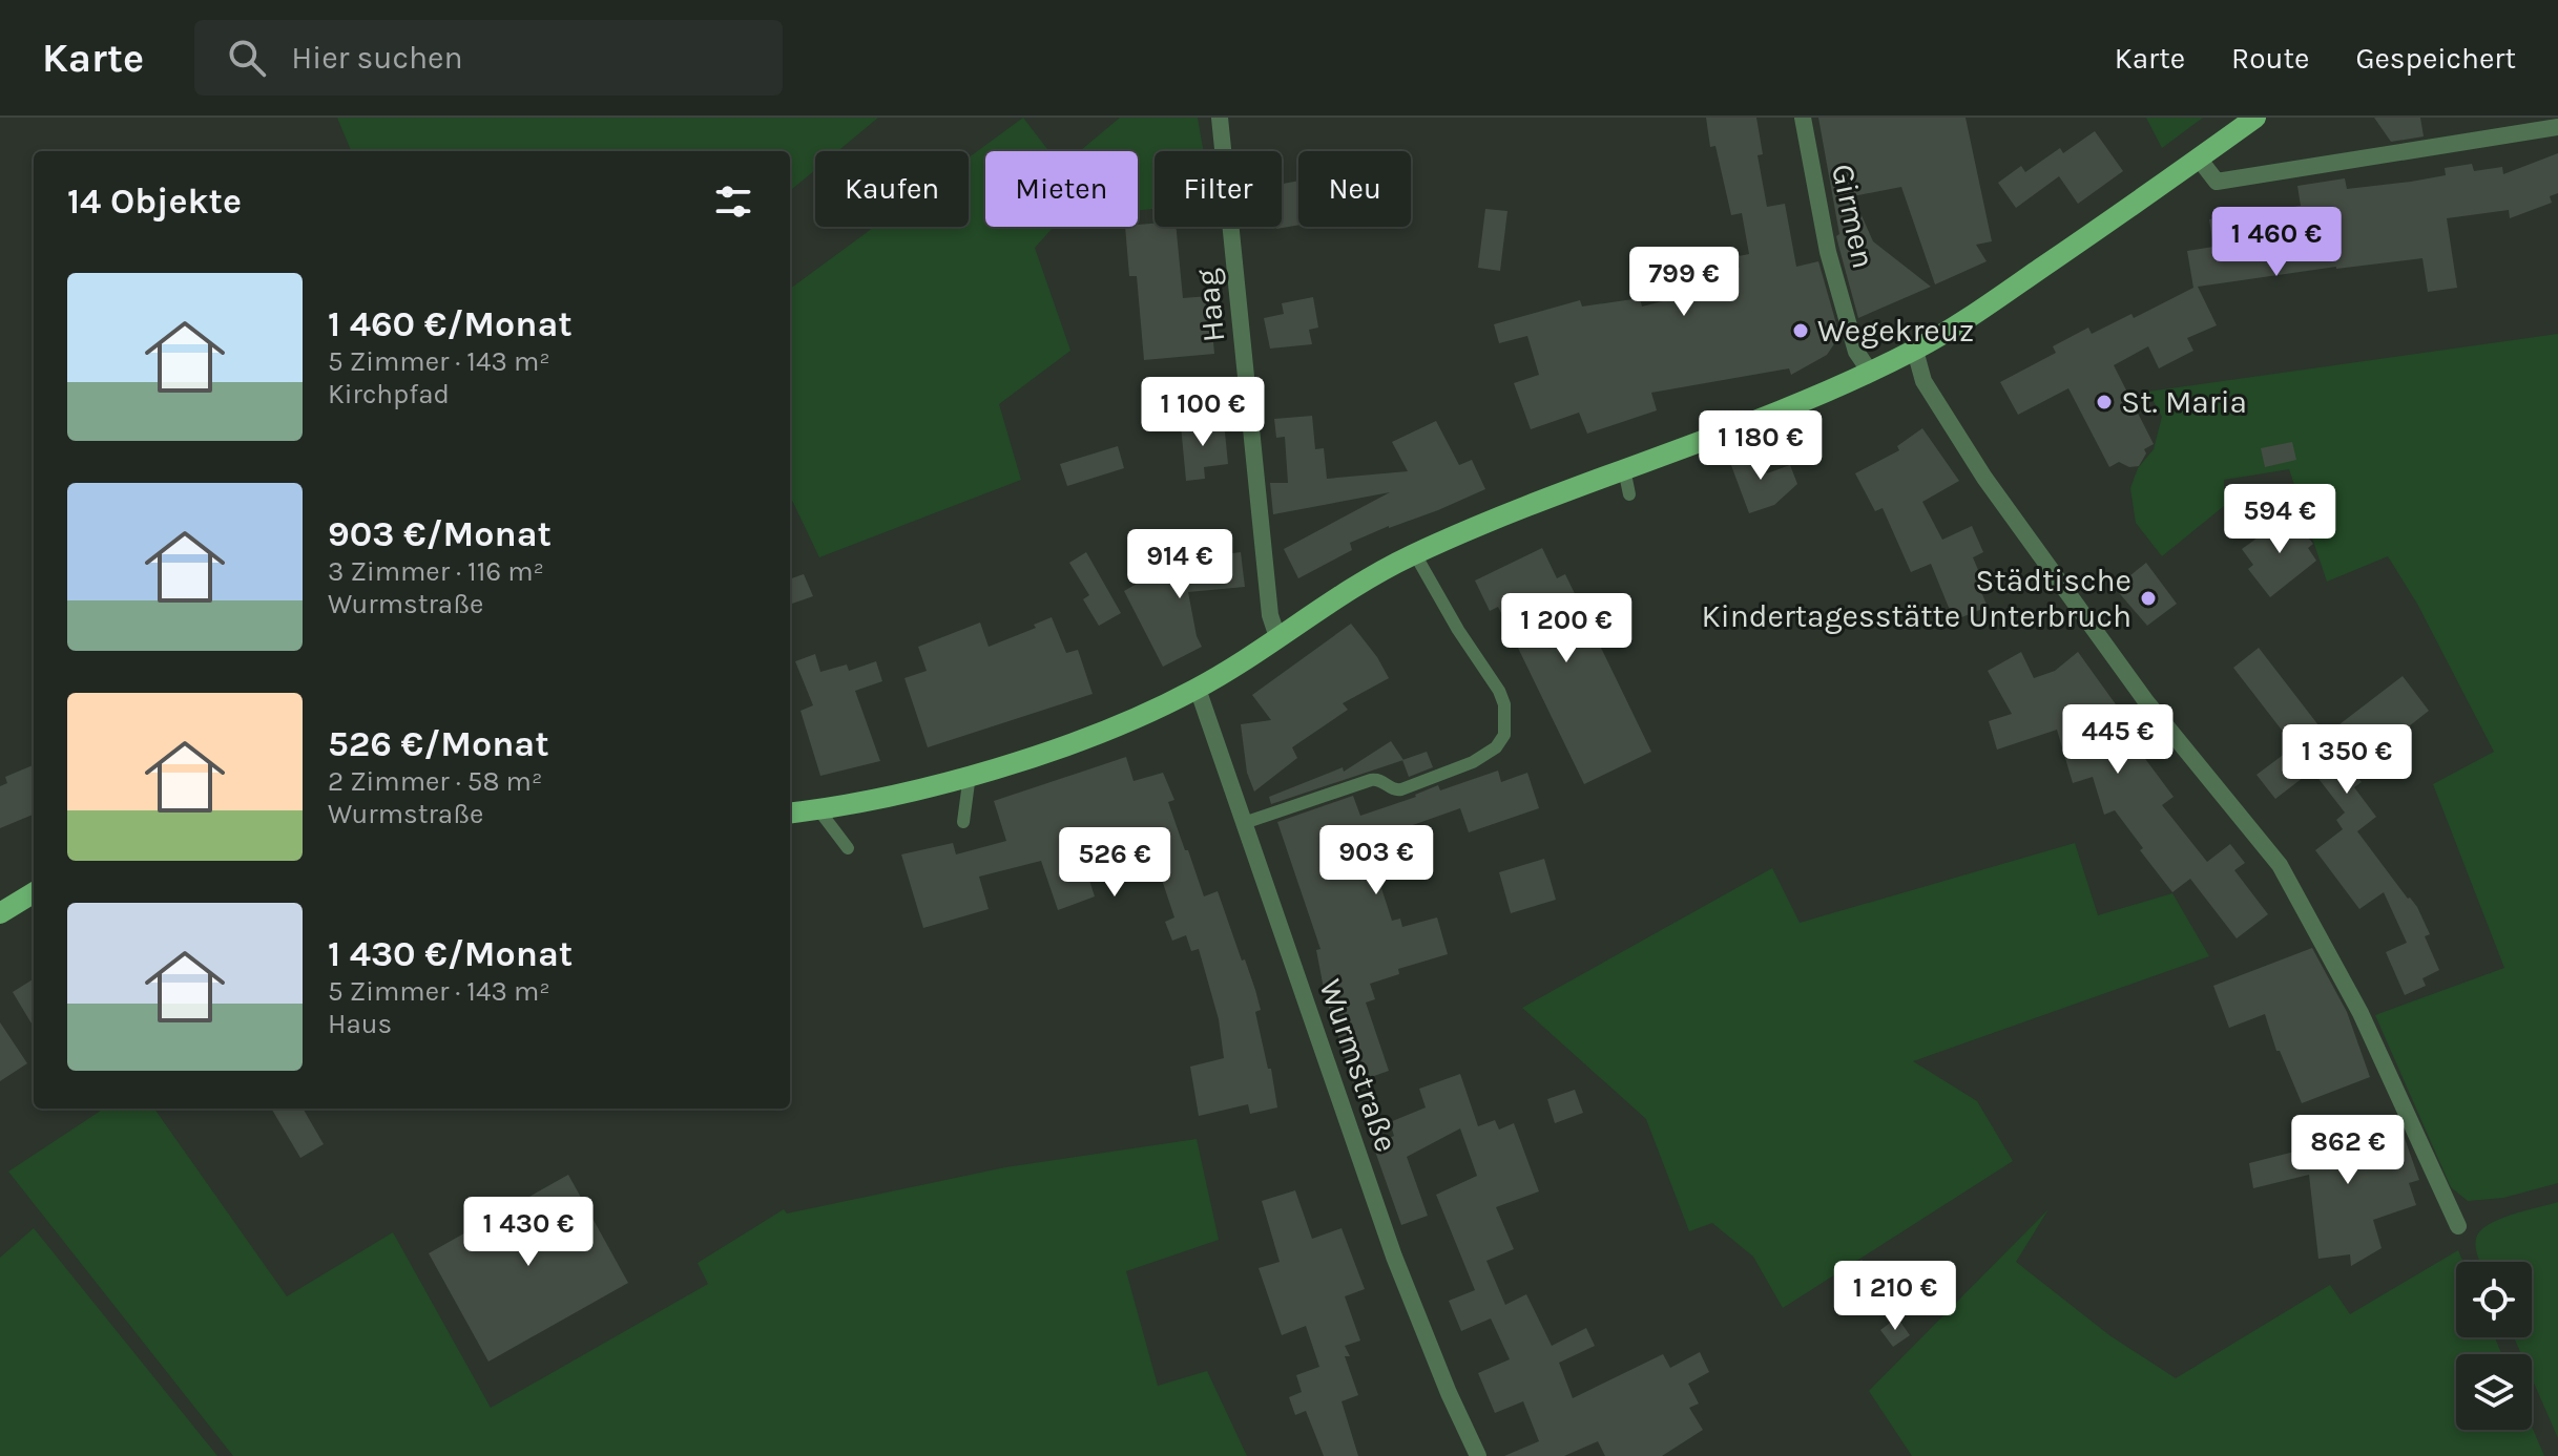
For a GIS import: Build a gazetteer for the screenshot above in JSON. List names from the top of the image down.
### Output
{
  "streets": {
    "street": ["Girmen", "Haag", "Wurmstraße"]
  },
  "places": ["Wegekreuz", "St. Maria", "Städtische Kindertagesstätte Unterbruch"],
  "page": {
    "header": "Karte",
    "search": "Hier suchen",
    "nav": ["Karte", "Route", "Gespeichert"],
    "chip": [
      "Kaufen",
      "Mieten",
      "Filter",
      "Neu"
    ],
    "heading": "14 Objekte",
    "price": [
      "1 460 €",
      "799 €",
      "1 100 €",
      "1 180 €",
      "594 €",
      "914 €",
      "1 200 €",
      "445 €",
      "1 350 €",
      "903 €",
      "526 €",
      "862 €",
      "1 430 €",
      "1 210 €"
    ],
    "list": [
      {
        "name": "1 460 €/Monat",
        "note": "5 Zimmer · 143 m² · Kirchpfad"
      },
      {
        "name": "903 €/Monat",
        "note": "3 Zimmer · 116 m² · Wurmstraße"
      },
      {
        "name": "526 €/Monat",
        "note": "2 Zimmer · 58 m² · Wurmstraße"
      },
      {
        "name": "1 430 €/Monat",
        "note": "5 Zimmer · 143 m² · Haus"
      }
    ]
  }
}
